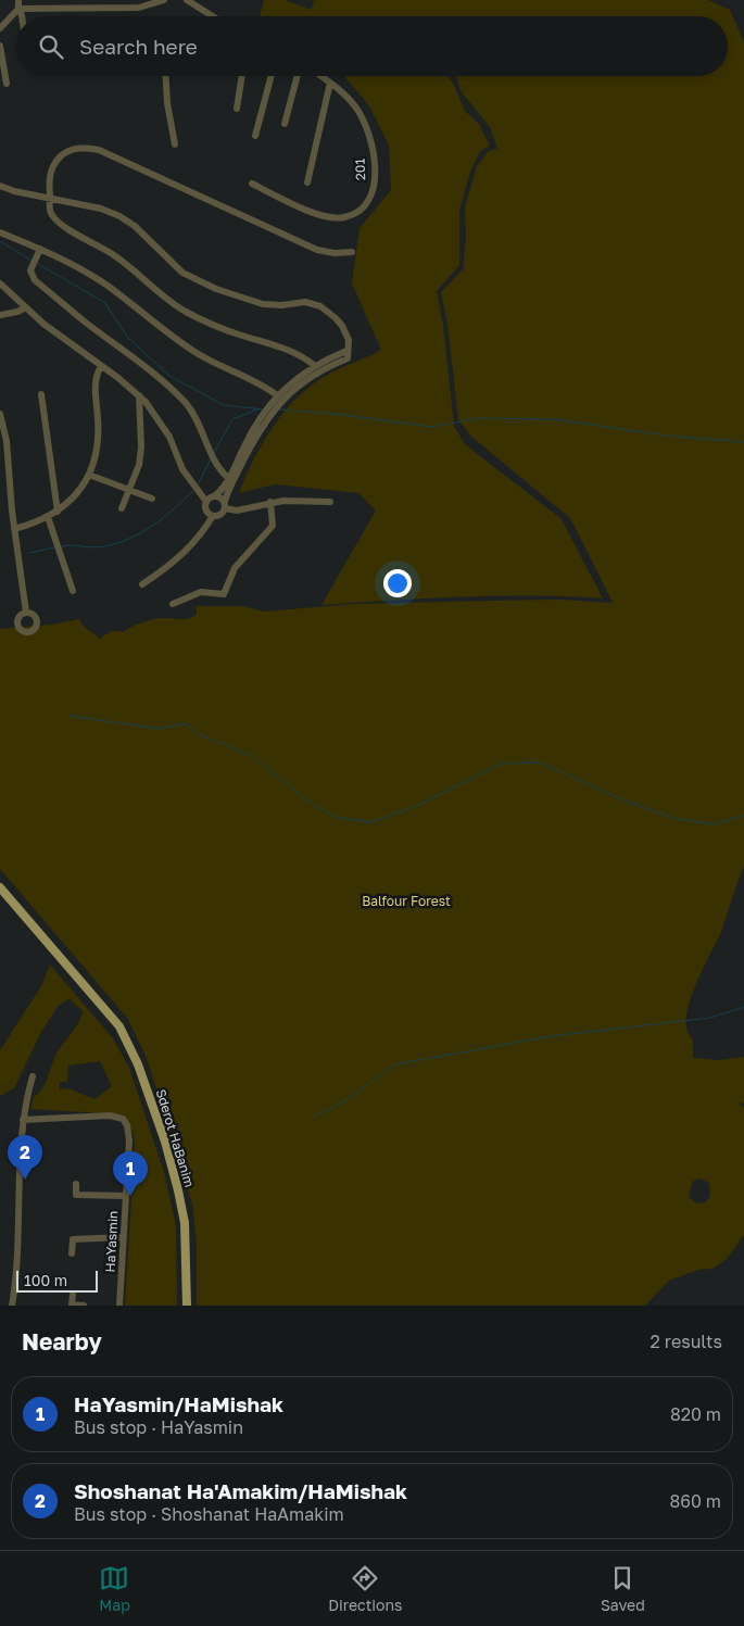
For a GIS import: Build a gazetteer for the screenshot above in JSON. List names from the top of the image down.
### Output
{
  "streets": {
    "main road": ["Sderot HaBanim"],
    "street": ["201", "HaYasmin"]
  },
  "parks": ["Balfour Forest"],
  "scale_bar": "100 m",
  "page": {
    "search": "Search here",
    "pins": ["2", "1"],
    "scale": "100 m",
    "heading": ["Nearby", "2 results"],
    "list": [
      {
        "mark": "1",
        "name": "HaYasmin/HaMishak",
        "note": "Bus stop · HaYasmin",
        "value": "820 m"
      },
      {
        "mark": "2",
        "name": "Shoshanat Ha'Amakim/HaMishak",
        "note": "Bus stop · Shoshanat HaAmakim",
        "value": "860 m"
      }
    ],
    "nav": ["Map", "Directions", "Saved"]
  }
}
